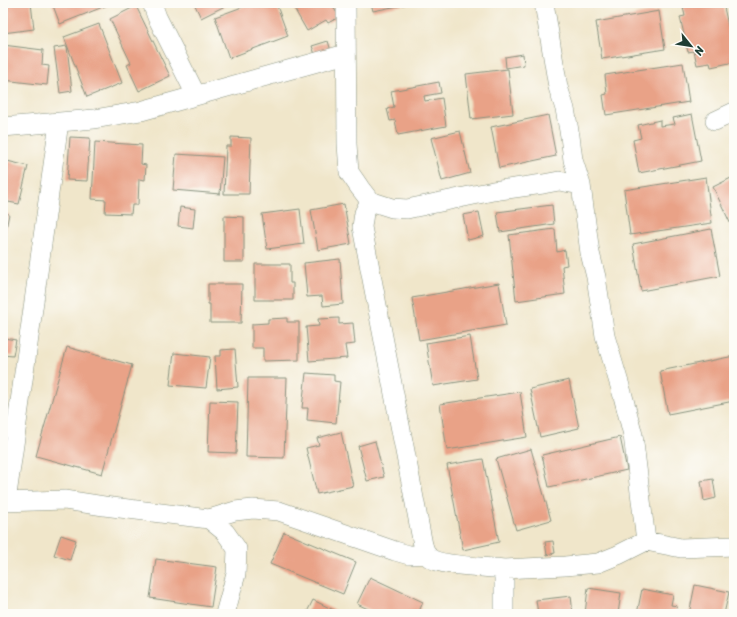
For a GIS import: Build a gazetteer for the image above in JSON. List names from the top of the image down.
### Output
{
  "north": "bottom right"
}
